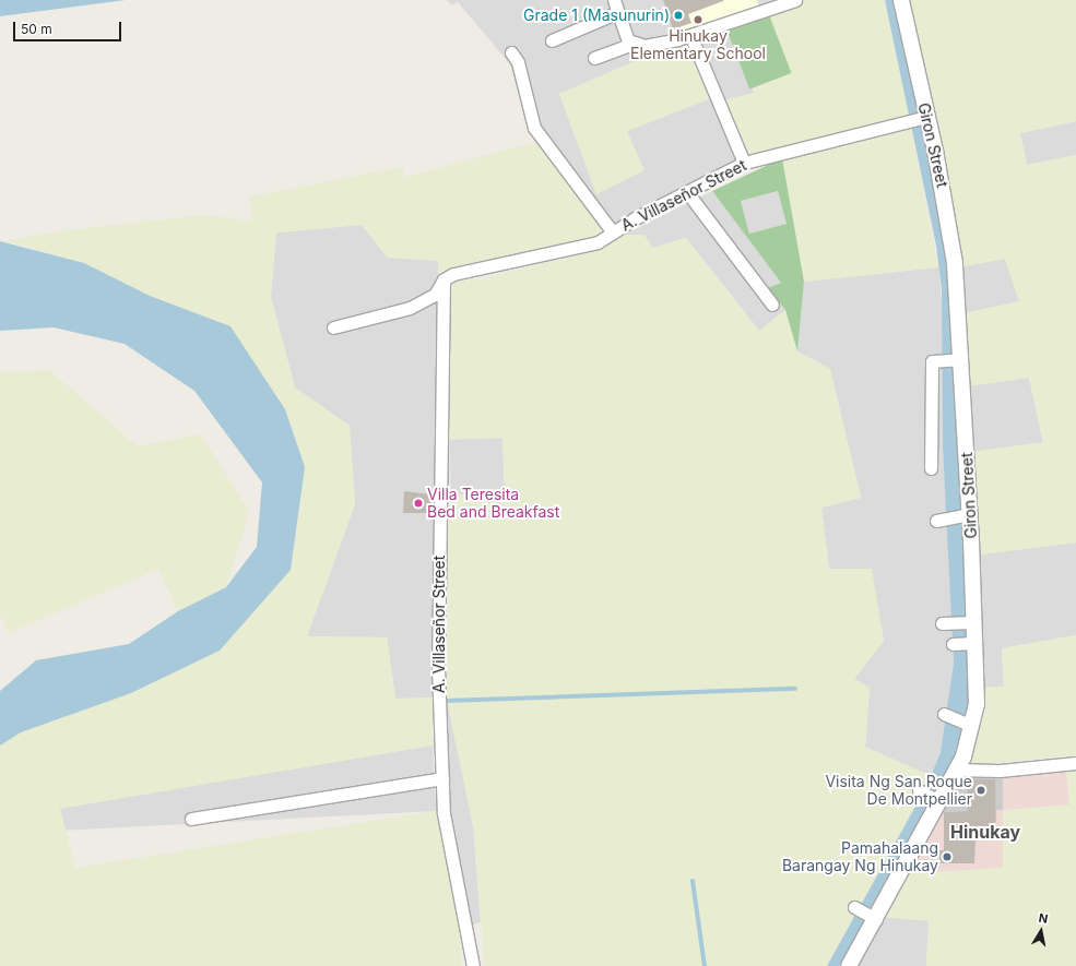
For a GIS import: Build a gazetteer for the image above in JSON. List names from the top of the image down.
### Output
{
  "streets": {
    "street": ["Giron Street", "A. Villaseñor Street"]
  },
  "crossings": [
    ["Giron Street", "A. Villaseñor Street"]
  ],
  "districts": ["Hinukay"],
  "places": [
    "Grade 1 (Masunurin)",
    "Hinukay Elementary School",
    "Villa Teresita Bed and Breakfast",
    "Visita Ng San Roque De Montpellier",
    "Pamahalaang Barangay Ng Hinukay"
  ],
  "scale_bar": "50 m",
  "north": "top"
}
